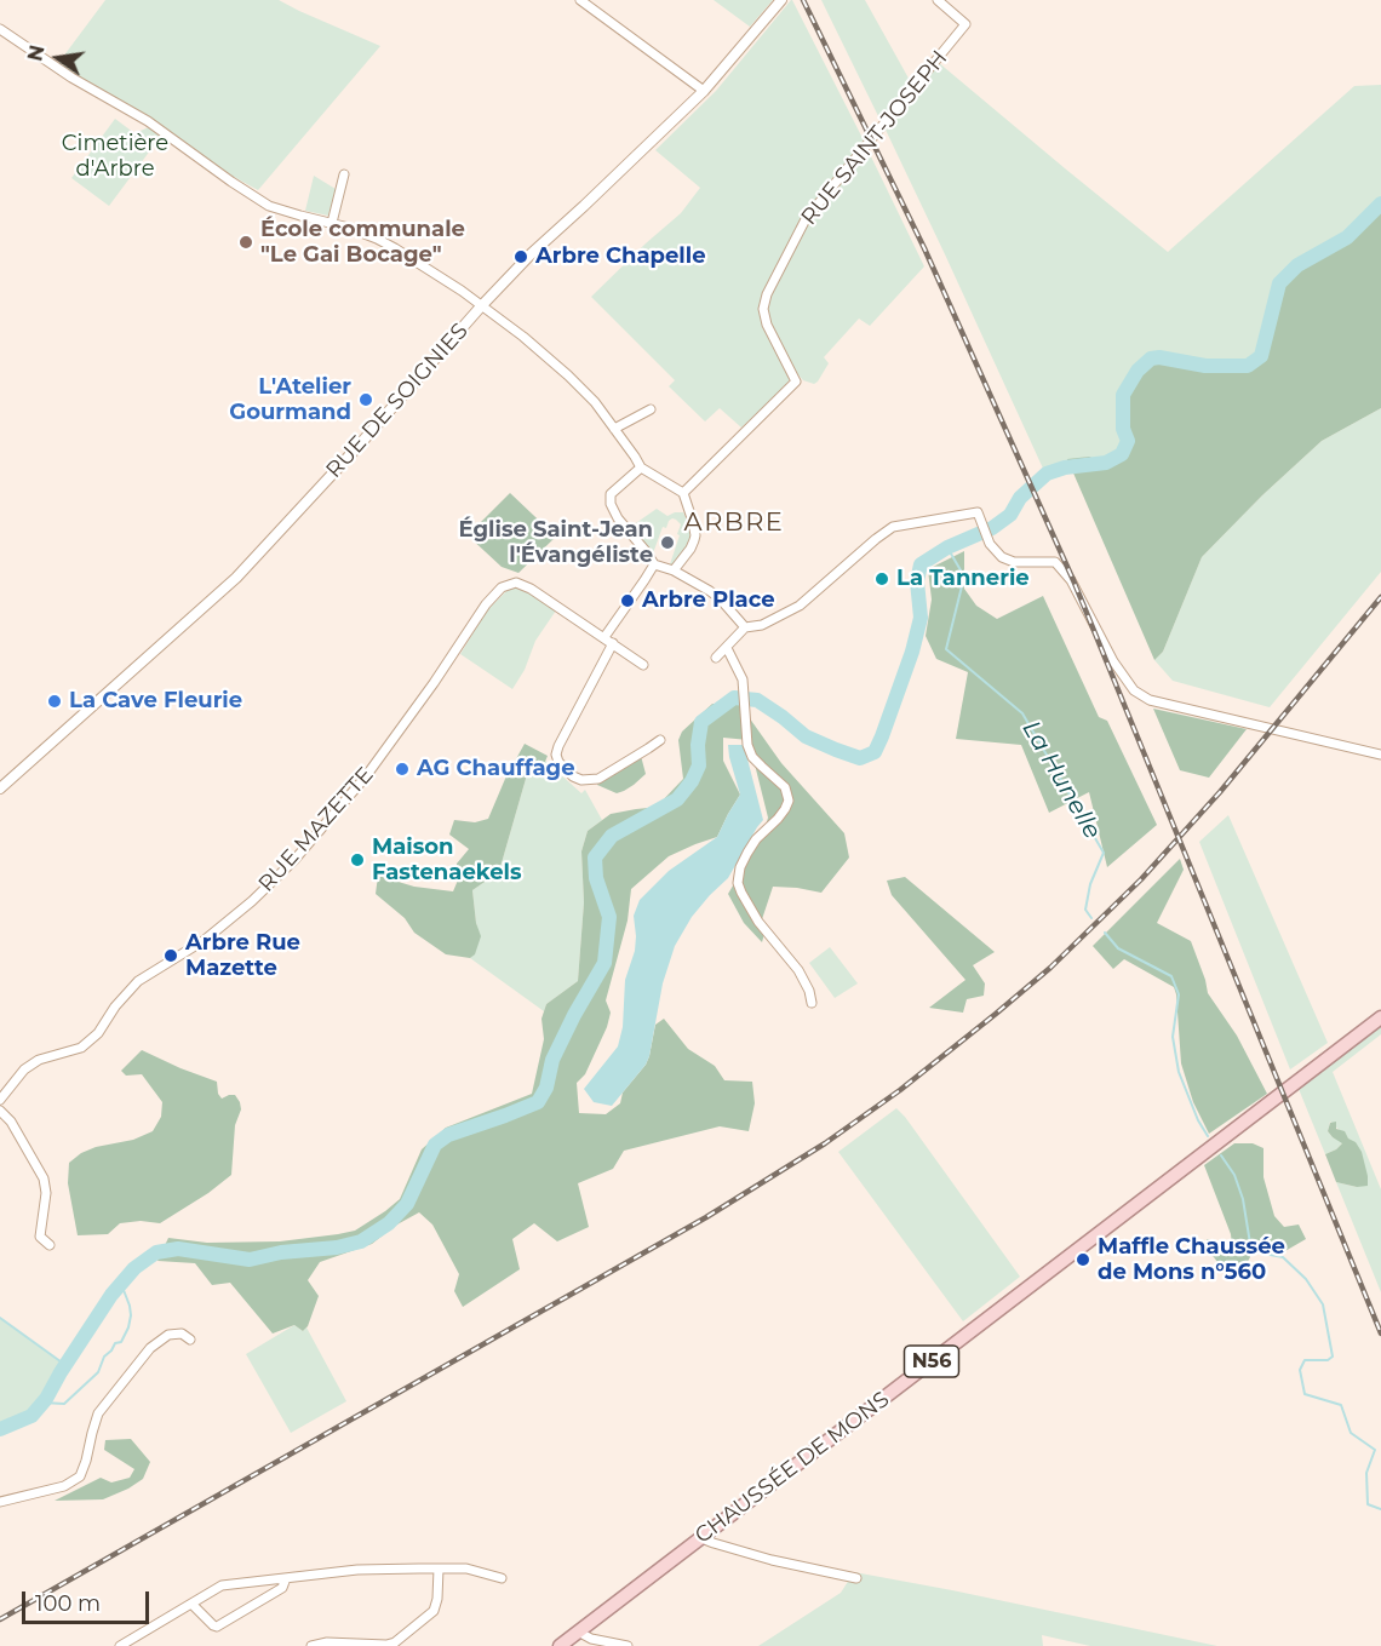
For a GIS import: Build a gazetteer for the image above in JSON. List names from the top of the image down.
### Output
{
  "streets": {
    "main road": ["N56", "CHAUSSÉE DE MONS"],
    "street": ["RUE SAINT-JOSEPH", "RUE DE SOIGNIES", "RUE MAZETTE"]
  },
  "districts": ["ARBRE"],
  "water": ["La Hunelle"],
  "parks": ["Cimetière d'Arbre"],
  "places": [
    "École communale \"Le Gai Bocage\"",
    "Arbre Chapelle",
    "L'Atelier Gourmand",
    "Église Saint-Jean l'Évangéliste",
    "La Tannerie",
    "Arbre Place",
    "La Cave Fleurie",
    "AG Chauffage",
    "Maison Fastenaekels",
    "Arbre Rue Mazette",
    "Maffle Chaussée de Mons n°560"
  ],
  "scale_bar": "100 m",
  "north": "left"
}
